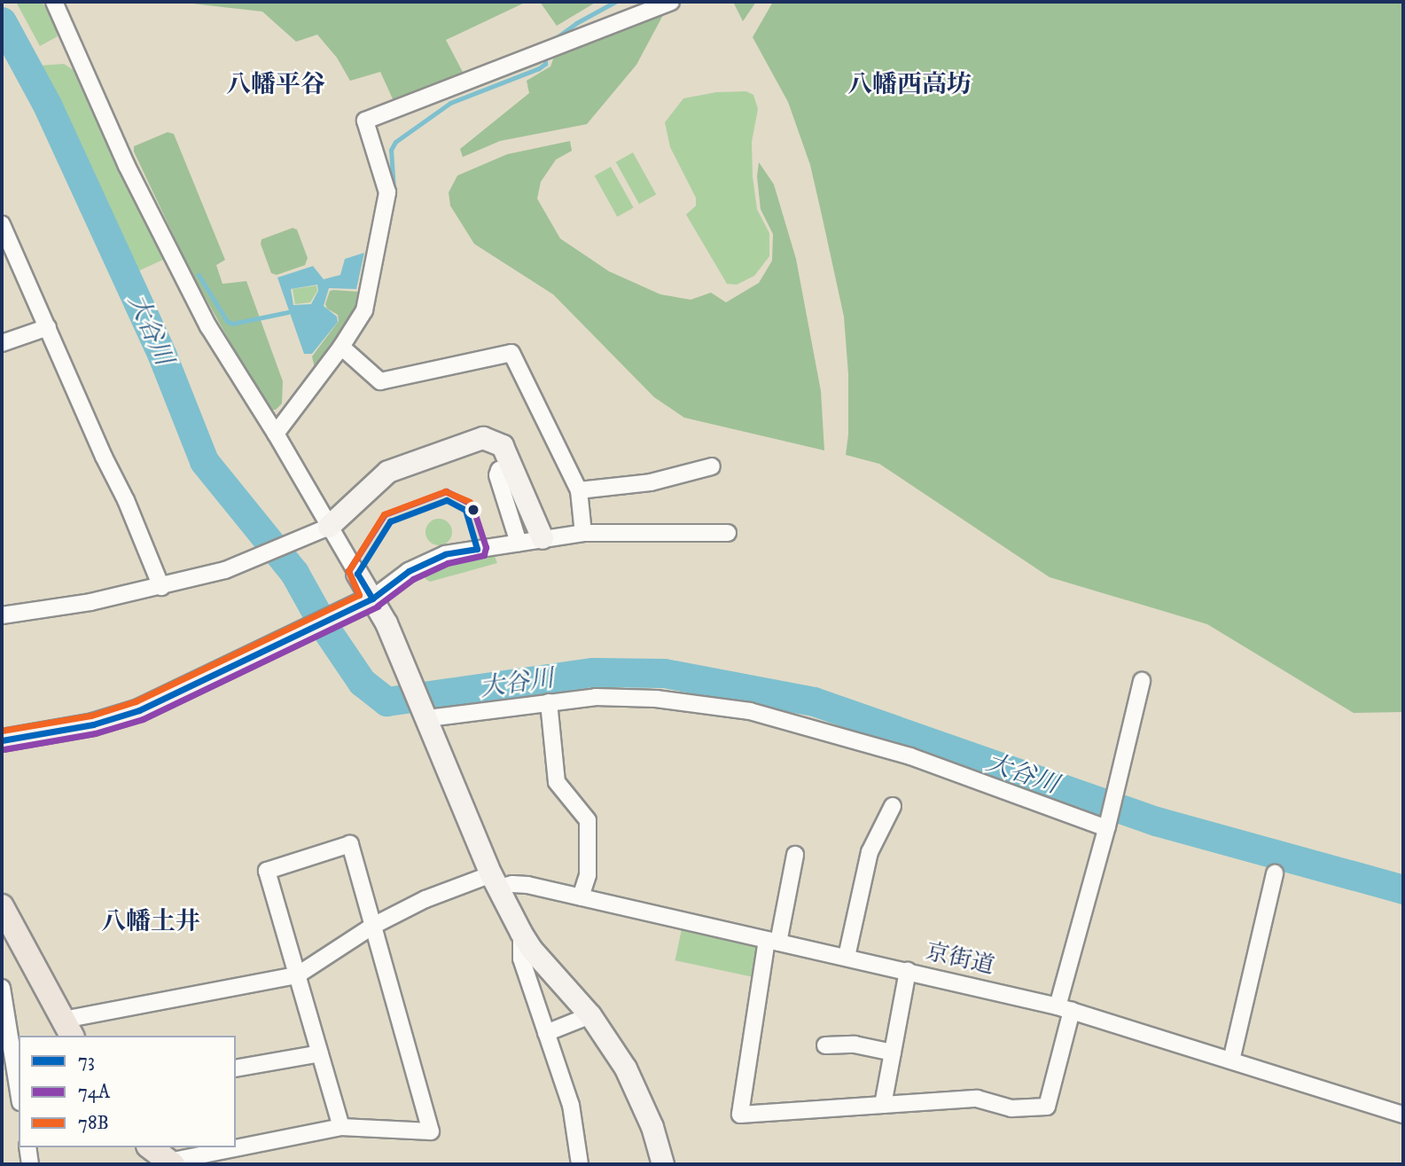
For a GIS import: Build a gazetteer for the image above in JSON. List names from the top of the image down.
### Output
{
  "streets": {
    "street": ["京街道"]
  },
  "districts": ["八幡平谷", "八幡西高坊", "八幡土井"],
  "water": ["大谷川"],
  "lines": ["transit line 74A", "transit line 78B", "transit line 73"],
  "legend": ["73", "74A", "78B"]
}
